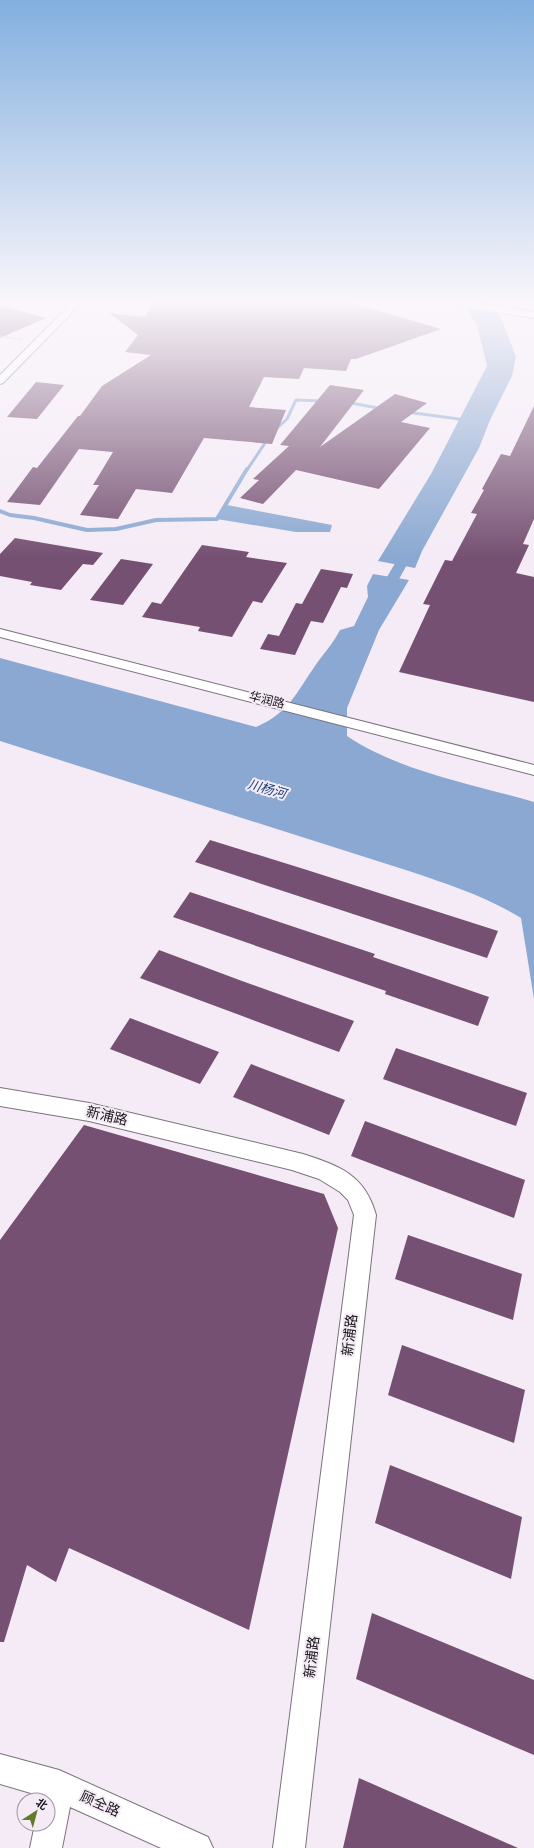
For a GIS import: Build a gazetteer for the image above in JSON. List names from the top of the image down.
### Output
{
  "streets": {
    "street": ["华润路", "新浦路", "顾全路"]
  },
  "water": ["川杨河"],
  "north": "top right"
}
